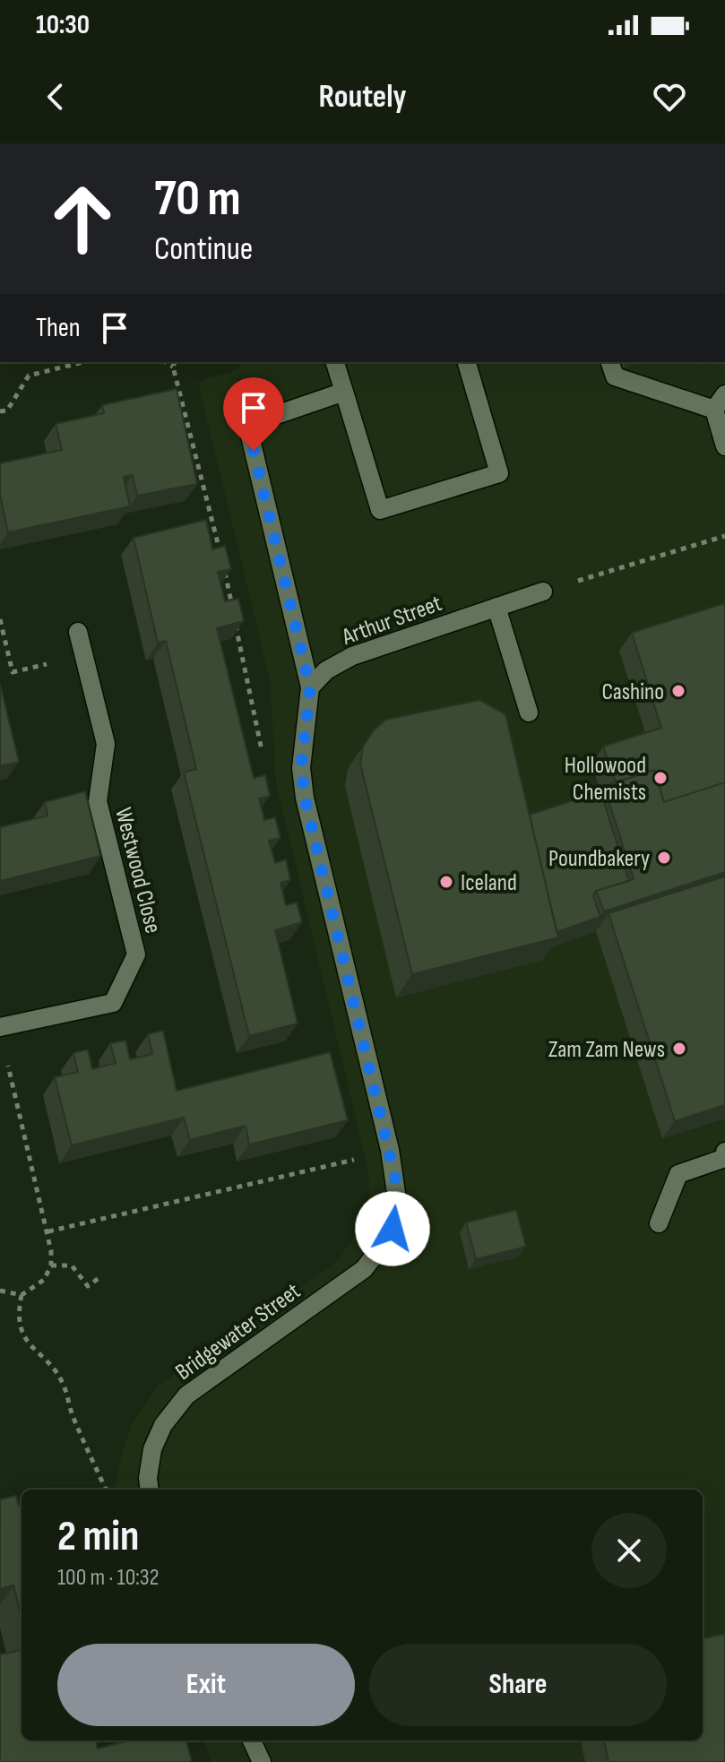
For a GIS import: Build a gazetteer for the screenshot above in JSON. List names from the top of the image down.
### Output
{
  "streets": {
    "street": ["Arthur Street", "Westwood Close", "Bridgewater Street"]
  },
  "crossings": [
    ["Arthur Street", "Bridgewater Street"]
  ],
  "places": [
    "Cashino",
    "Hollowood Chemists",
    "Poundbakery",
    "Iceland",
    "Zam Zam News"
  ],
  "page": {
    "status": "10:30",
    "header": "Routely",
    "turn": ["70 m", "Continue"],
    "then": "Then",
    "heading": ["2 min", "100 m · 10:32"],
    "buttons": ["Exit", "Share"]
  }
}
